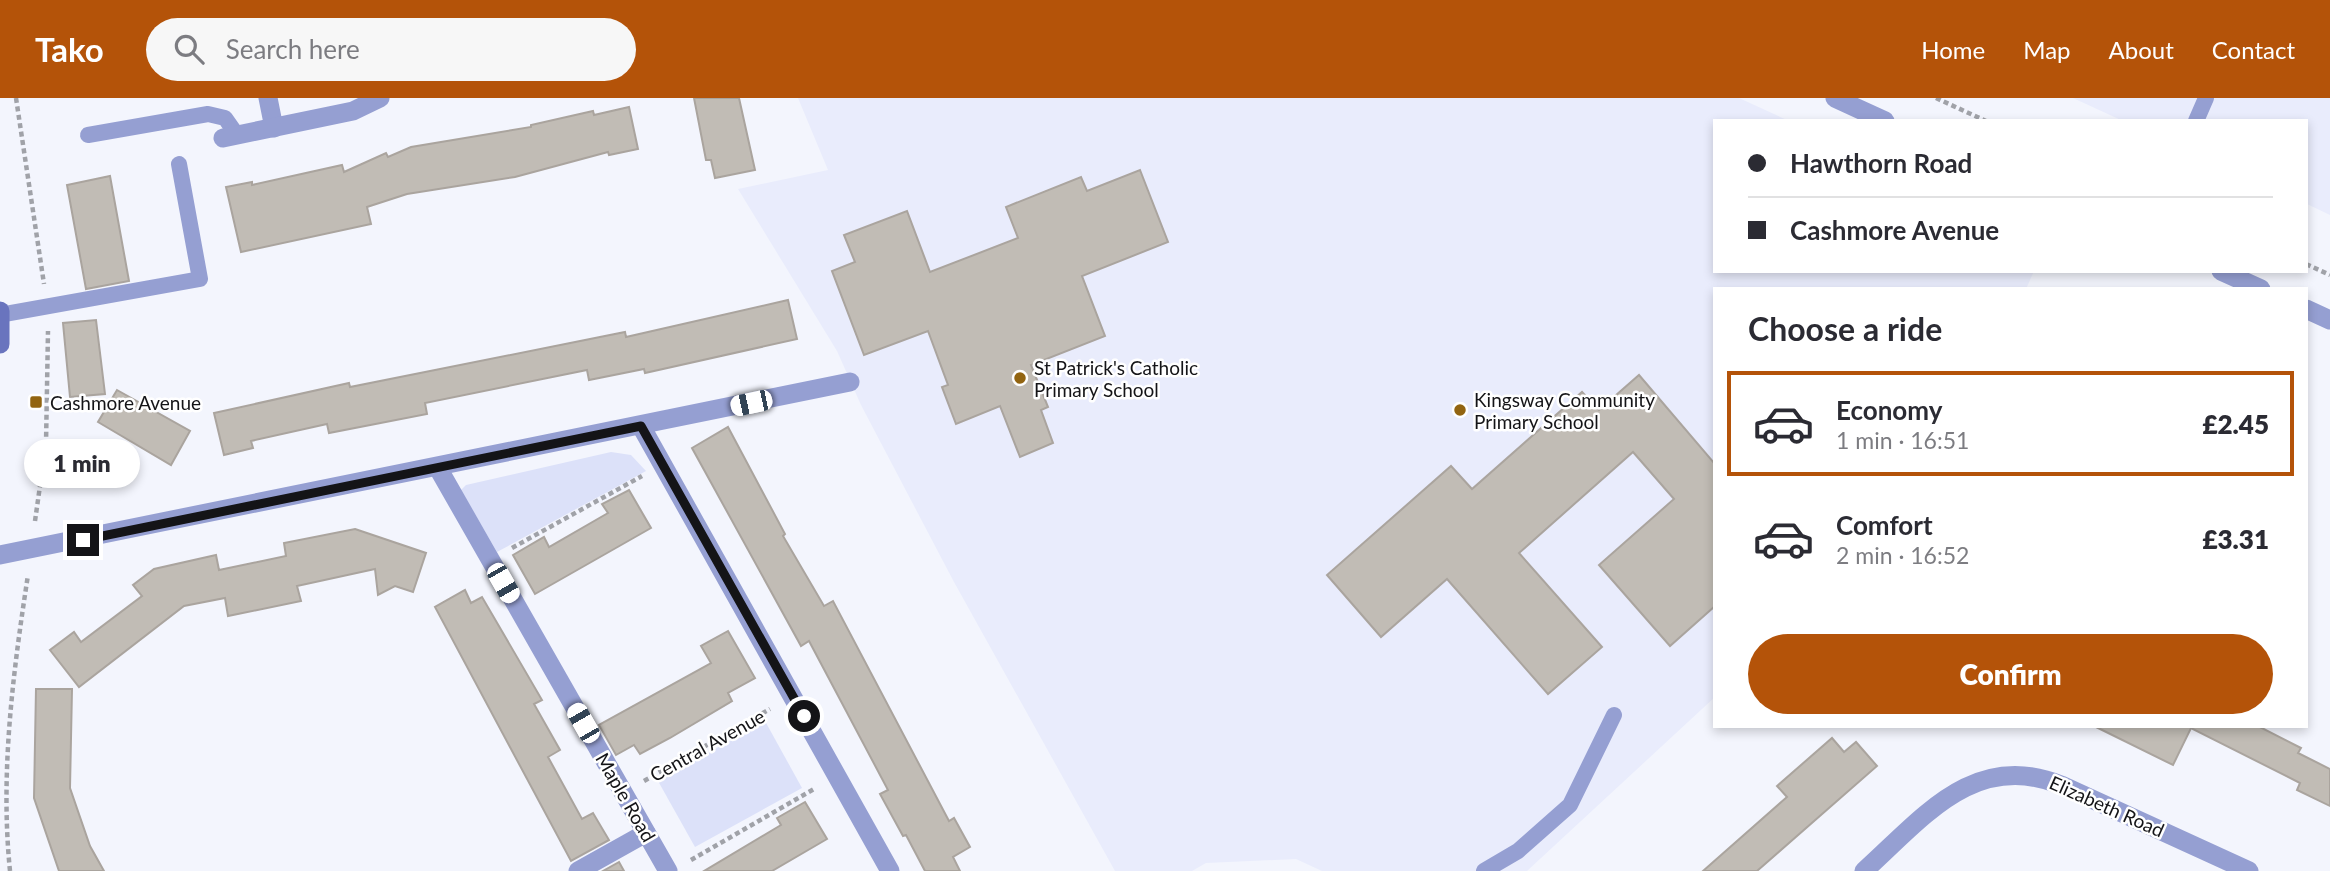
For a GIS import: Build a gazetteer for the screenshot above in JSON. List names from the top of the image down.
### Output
{
  "streets": {
    "street": ["Maple Road", "Elizabeth Road"],
    "path": ["Central Avenue"]
  },
  "places": {
    "other": ["St Patrick's Catholic Primary School", "Kingsway Community Primary School"],
    "transit": ["Cashmore Avenue"]
  },
  "page": {
    "header": "Tako",
    "search": "Search here",
    "nav": [
      "Home",
      "Map",
      "About",
      "Contact"
    ],
    "banner": ["Hawthorn Road", "Cashmore Avenue"],
    "heading": "Choose a ride",
    "list": [
      {
        "name": "Economy",
        "note": "1 min · 16:51",
        "value": "£2.45"
      },
      {
        "name": "Comfort",
        "note": "2 min · 16:52",
        "value": "£3.31"
      }
    ],
    "bubble": "1 min",
    "buttons": "Confirm"
  }
}
